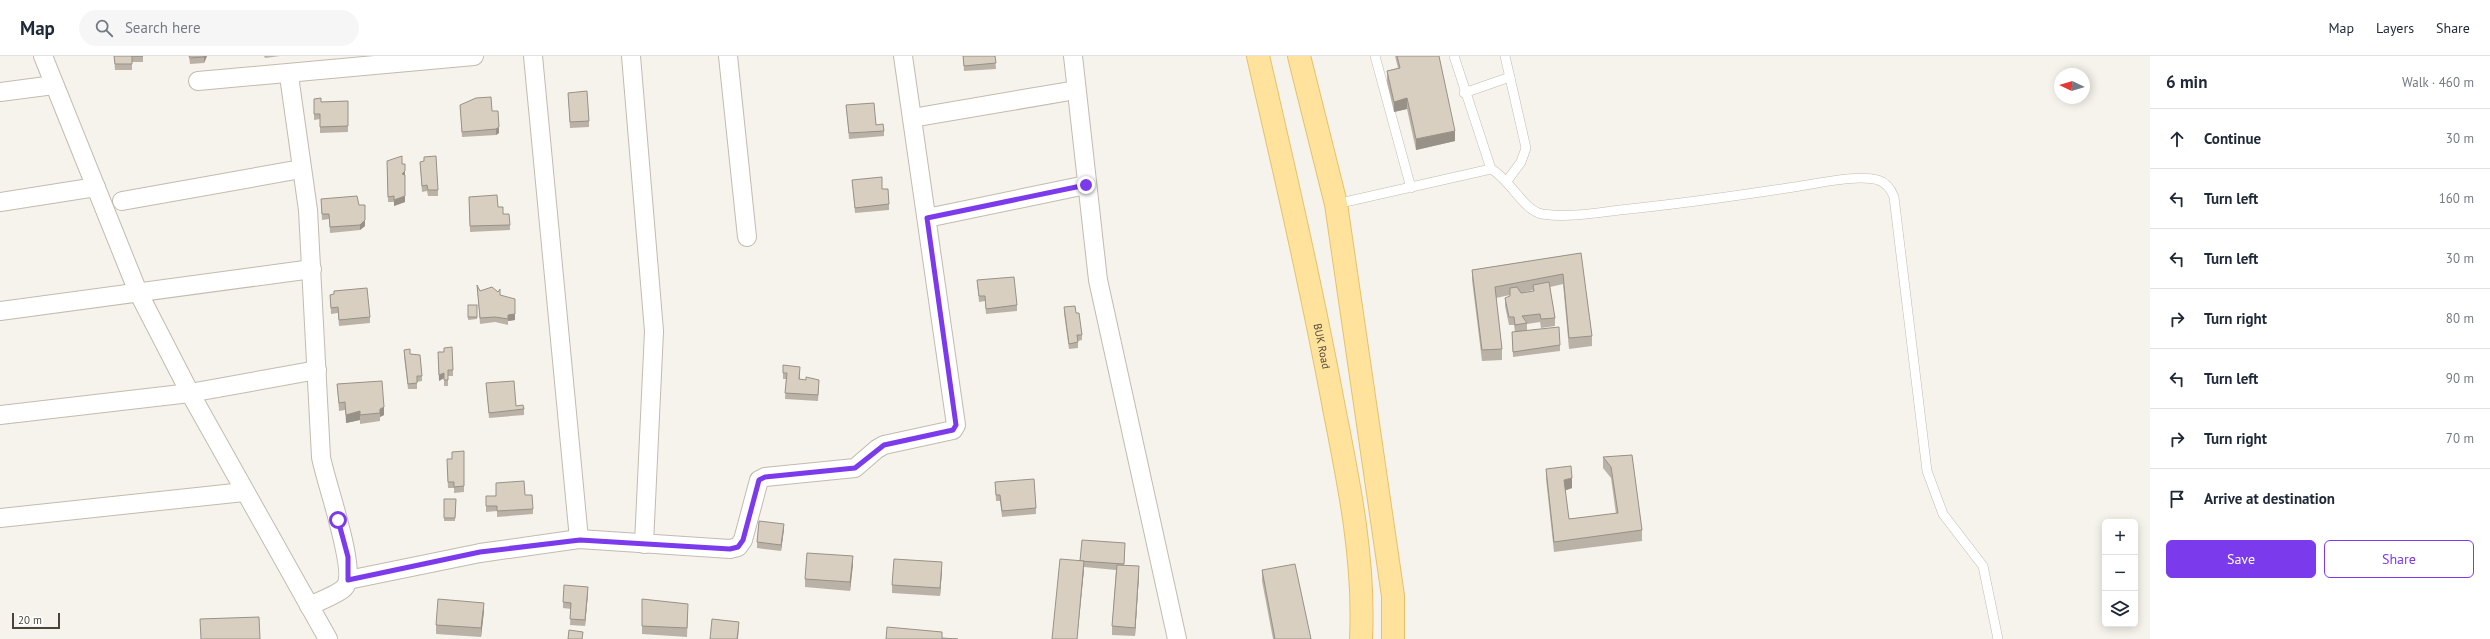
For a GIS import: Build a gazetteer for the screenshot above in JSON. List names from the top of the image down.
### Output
{
  "streets": {
    "main road": ["BUK Road"]
  },
  "scale_bar": "20 m",
  "north": "left",
  "page": {
    "header": "Map",
    "search": "Search here",
    "nav": ["Map", "Layers", "Share"],
    "heading": ["6 min", "Walk · 460 m"],
    "list": [
      ["Continue", "30 m"],
      ["Turn left", "160 m"],
      ["Turn left", "30 m"],
      ["Turn right", "80 m"],
      ["Turn left", "90 m"],
      ["Turn right", "70 m"],
      "Arrive at destination"
    ],
    "map_buttons": ["+", "−"],
    "buttons": ["Save", "Share"],
    "scale": "20 m"
  }
}
